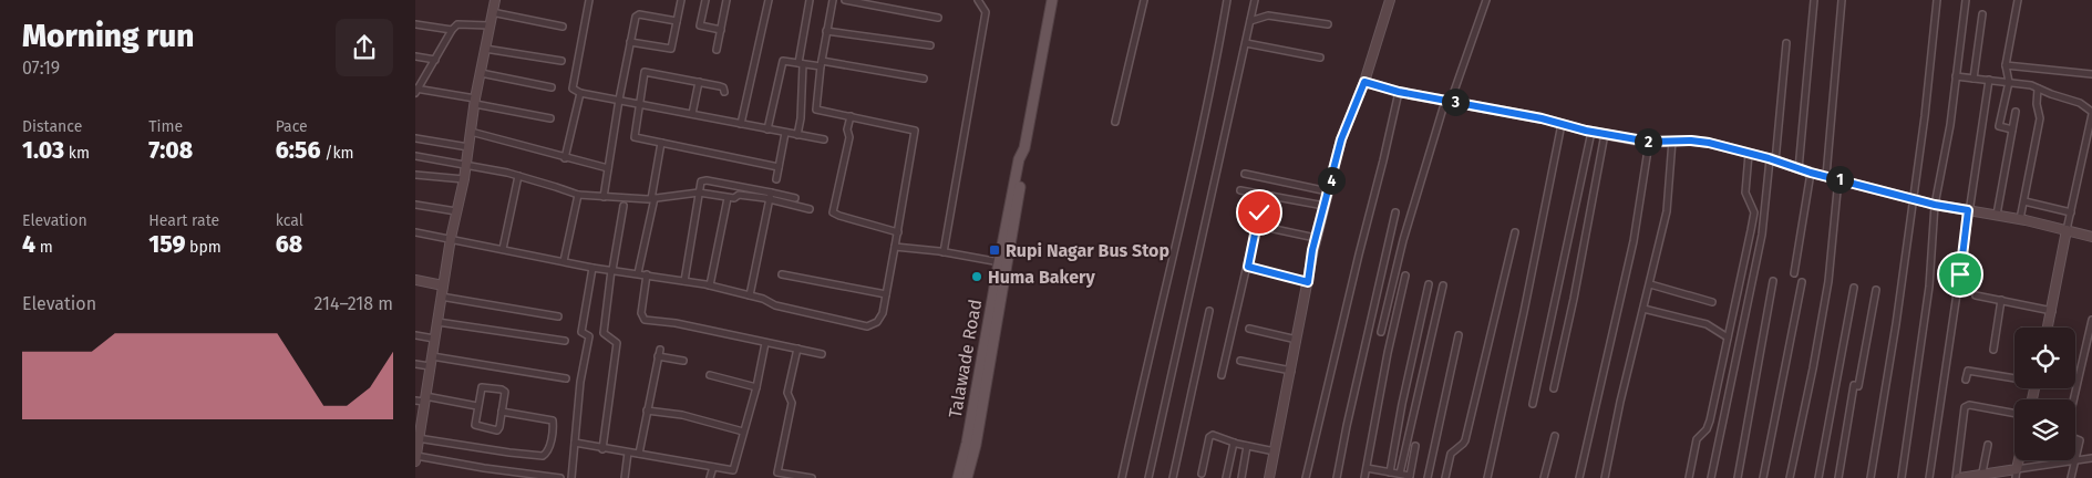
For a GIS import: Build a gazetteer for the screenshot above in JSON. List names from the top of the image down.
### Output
{
  "streets": {
    "main road": ["Talawade Road"]
  },
  "places": {
    "transit": ["Rupi Nagar Bus Stop"],
    "other": ["Huma Bakery"]
  },
  "page": {
    "heading": ["Morning run", "07:19"],
    "pins": [
      "3",
      "2",
      "1",
      "4"
    ],
    "stats": [
      ["Distance", "1.03 km"],
      ["Time", "7:08"],
      ["Pace", "6:56 /km"],
      ["Elevation", "4 m"],
      ["Heart rate", "159 bpm"],
      ["kcal", "68"]
    ],
    "chart": ["Elevation", "214–218 m"]
  }
}
